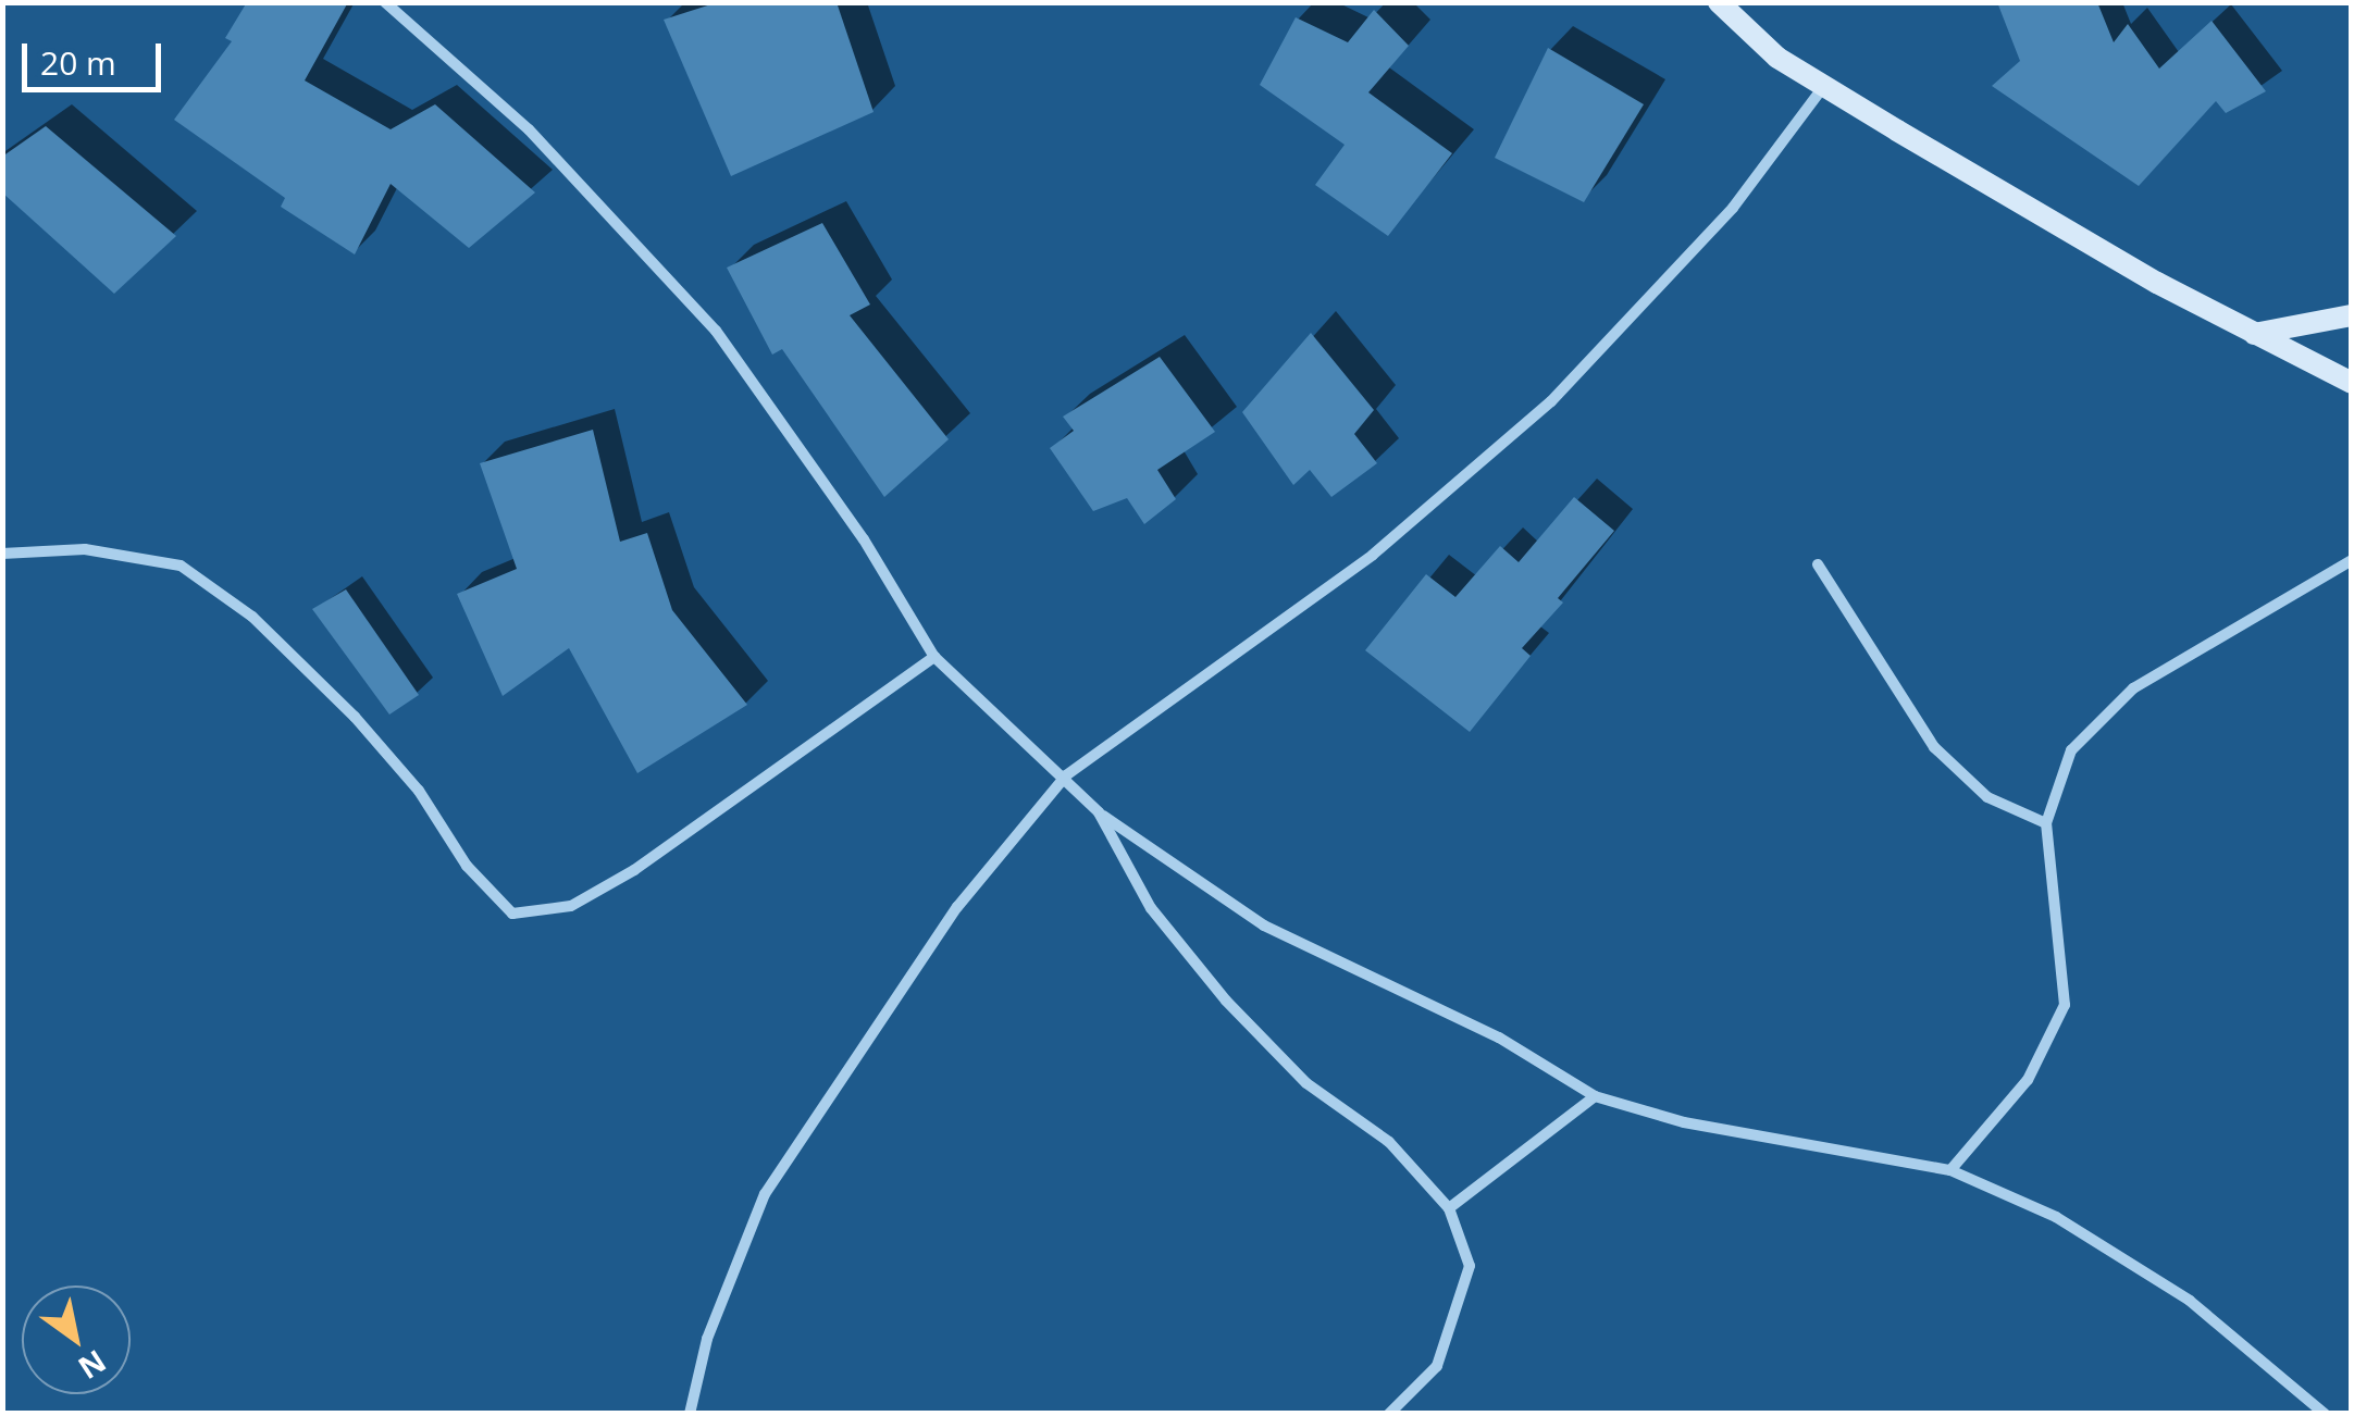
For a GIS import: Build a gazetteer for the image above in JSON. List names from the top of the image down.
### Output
{
  "scale_bar": "20 m",
  "north": "bottom right"
}
